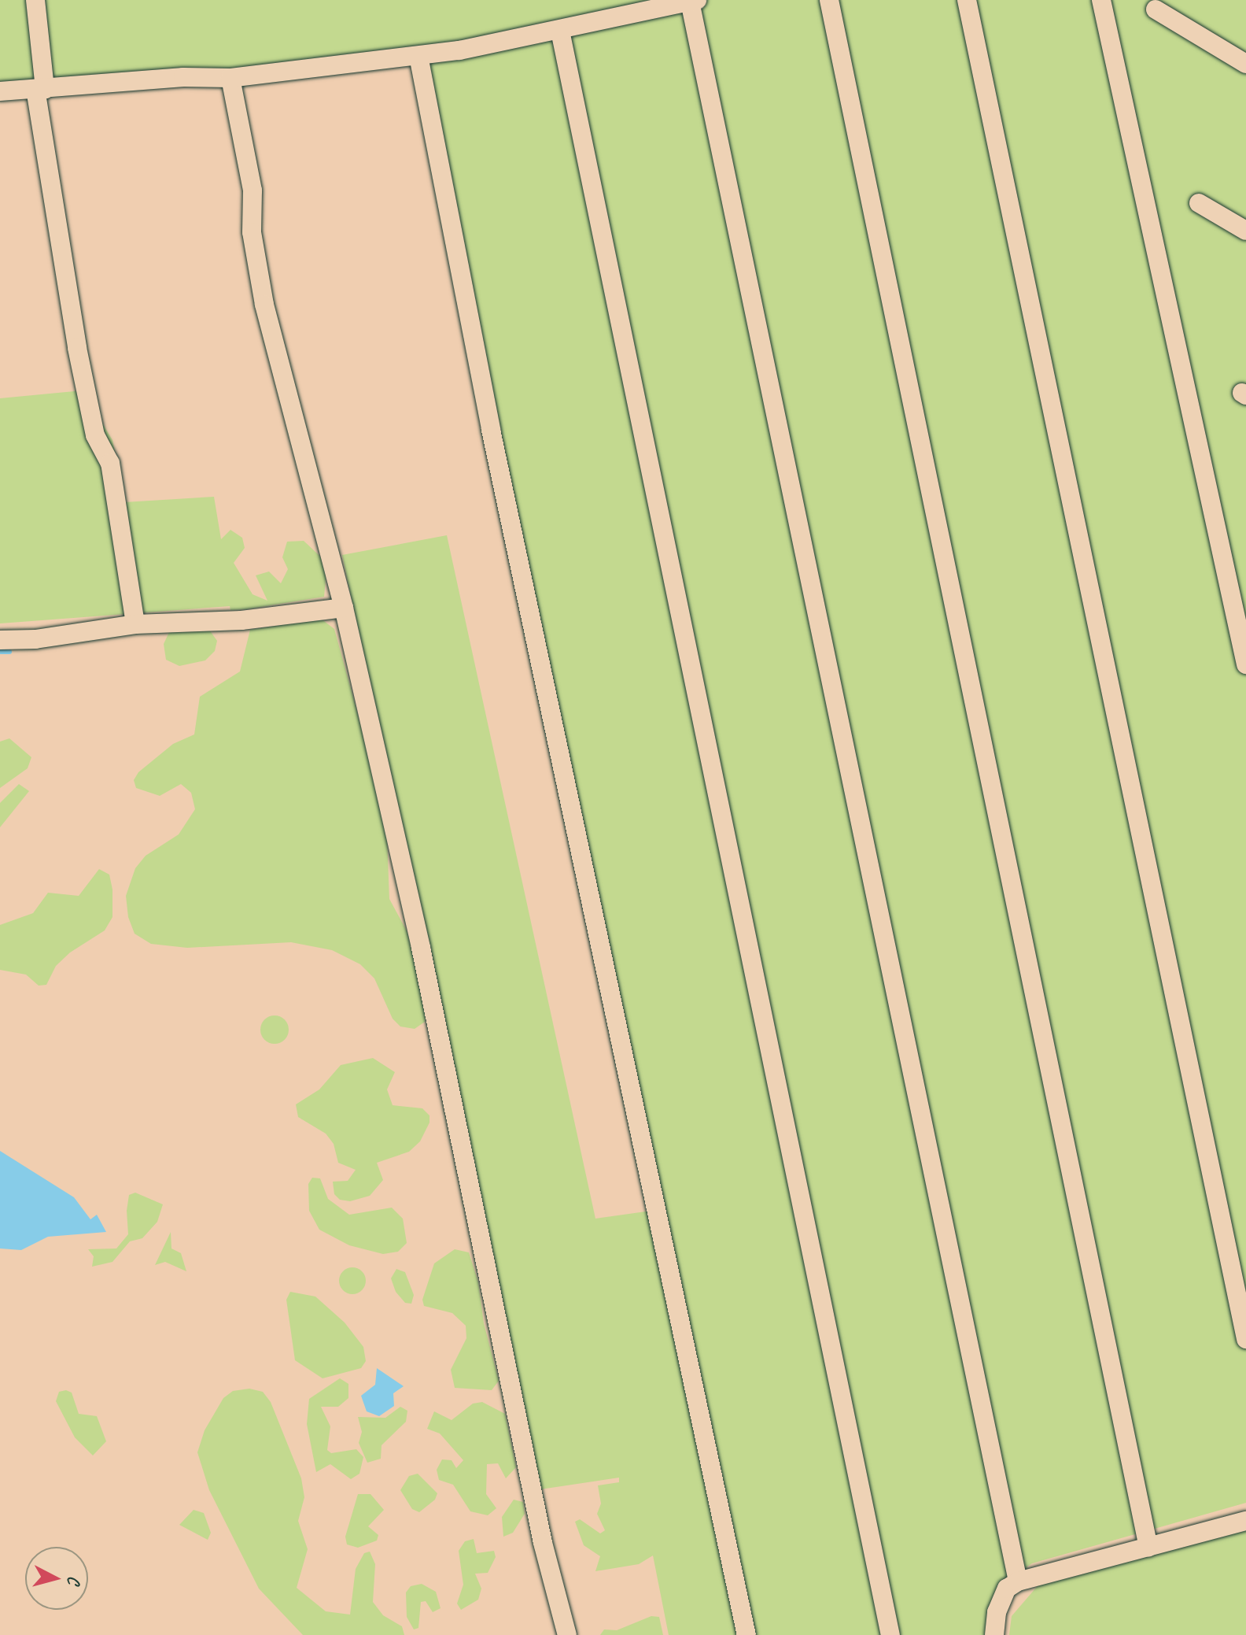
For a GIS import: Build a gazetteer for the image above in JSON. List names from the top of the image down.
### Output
{
  "north": "right"
}
